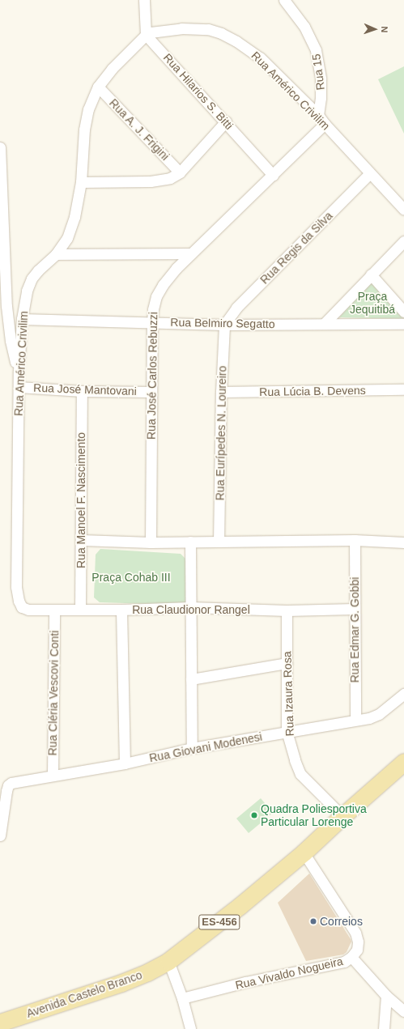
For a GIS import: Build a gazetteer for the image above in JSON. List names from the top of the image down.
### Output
{
  "streets": {
    "main road": ["ES-456", "Avenida Castelo Branco"],
    "street": [
      "Rua 15",
      "Rua Américo Crivilim",
      "Rua Hilarios S. Bitti",
      "Rua A. J. Frigini",
      "Rua Regis da Silva",
      "Rua Belmiro Segatto",
      "Rua José Carlos Rebuzzi",
      "Rua José Mantovani",
      "Rua Lúcia B. Devens",
      "Rua Eurípedes N. Loureiro",
      "Rua Manoel F. Nascimento",
      "Rua Claudionor Rangel",
      "Rua Edmar G. Gobbi",
      "Rua Cléria Vescovi Conti",
      "Rua Izaura Rosa",
      "Rua Giovani Modenesi",
      "Rua Vivaldo Nogueira"
    ]
  },
  "crossings": [
    ["Rua 15", "Rua Américo Crivilim"],
    ["Rua Américo Crivilim", "Rua Hilarios S. Bitti"],
    ["Rua Américo Crivilim", "Rua A. J. Frigini"],
    ["Rua Américo Crivilim", "Rua Regis da Silva"],
    ["Rua Américo Crivilim", "Rua Belmiro Segatto"],
    ["Rua Américo Crivilim", "Rua José Carlos Rebuzzi"],
    ["Rua Américo Crivilim", "Rua José Mantovani"],
    ["Rua Américo Crivilim", "Rua Claudionor Rangel"],
    ["Rua Hilarios S. Bitti", "Rua José Carlos Rebuzzi"],
    ["Rua Regis da Silva", "Rua Belmiro Segatto"],
    ["Rua Regis da Silva", "Rua Eurípedes N. Loureiro"],
    ["Rua Belmiro Segatto", "Rua José Carlos Rebuzzi"],
    ["Rua Belmiro Segatto", "Rua Eurípedes N. Loureiro"],
    ["Rua José Carlos Rebuzzi", "Rua José Mantovani"],
    ["Rua José Mantovani", "Rua Manoel F. Nascimento"],
    ["Rua Lúcia B. Devens", "Rua Eurípedes N. Loureiro"],
    ["Rua Manoel F. Nascimento", "Rua Claudionor Rangel"],
    ["Rua Claudionor Rangel", "Rua Edmar G. Gobbi"],
    ["Rua Claudionor Rangel", "Rua Cléria Vescovi Conti"],
    ["Rua Claudionor Rangel", "Rua Izaura Rosa"],
    ["Rua Edmar G. Gobbi", "Rua Giovani Modenesi"],
    ["Rua Cléria Vescovi Conti", "Rua Giovani Modenesi"],
    ["Rua Izaura Rosa", "Rua Giovani Modenesi"],
    ["Rua Izaura Rosa", "Avenida Castelo Branco"],
    ["Rua Vivaldo Nogueira", "Avenida Castelo Branco"]
  ],
  "parks": ["Praça Jequitibá", "Praça Cohab III"],
  "places": ["Quadra Poliesportiva Particular Lorenge", "Correios"],
  "north": "right"
}
